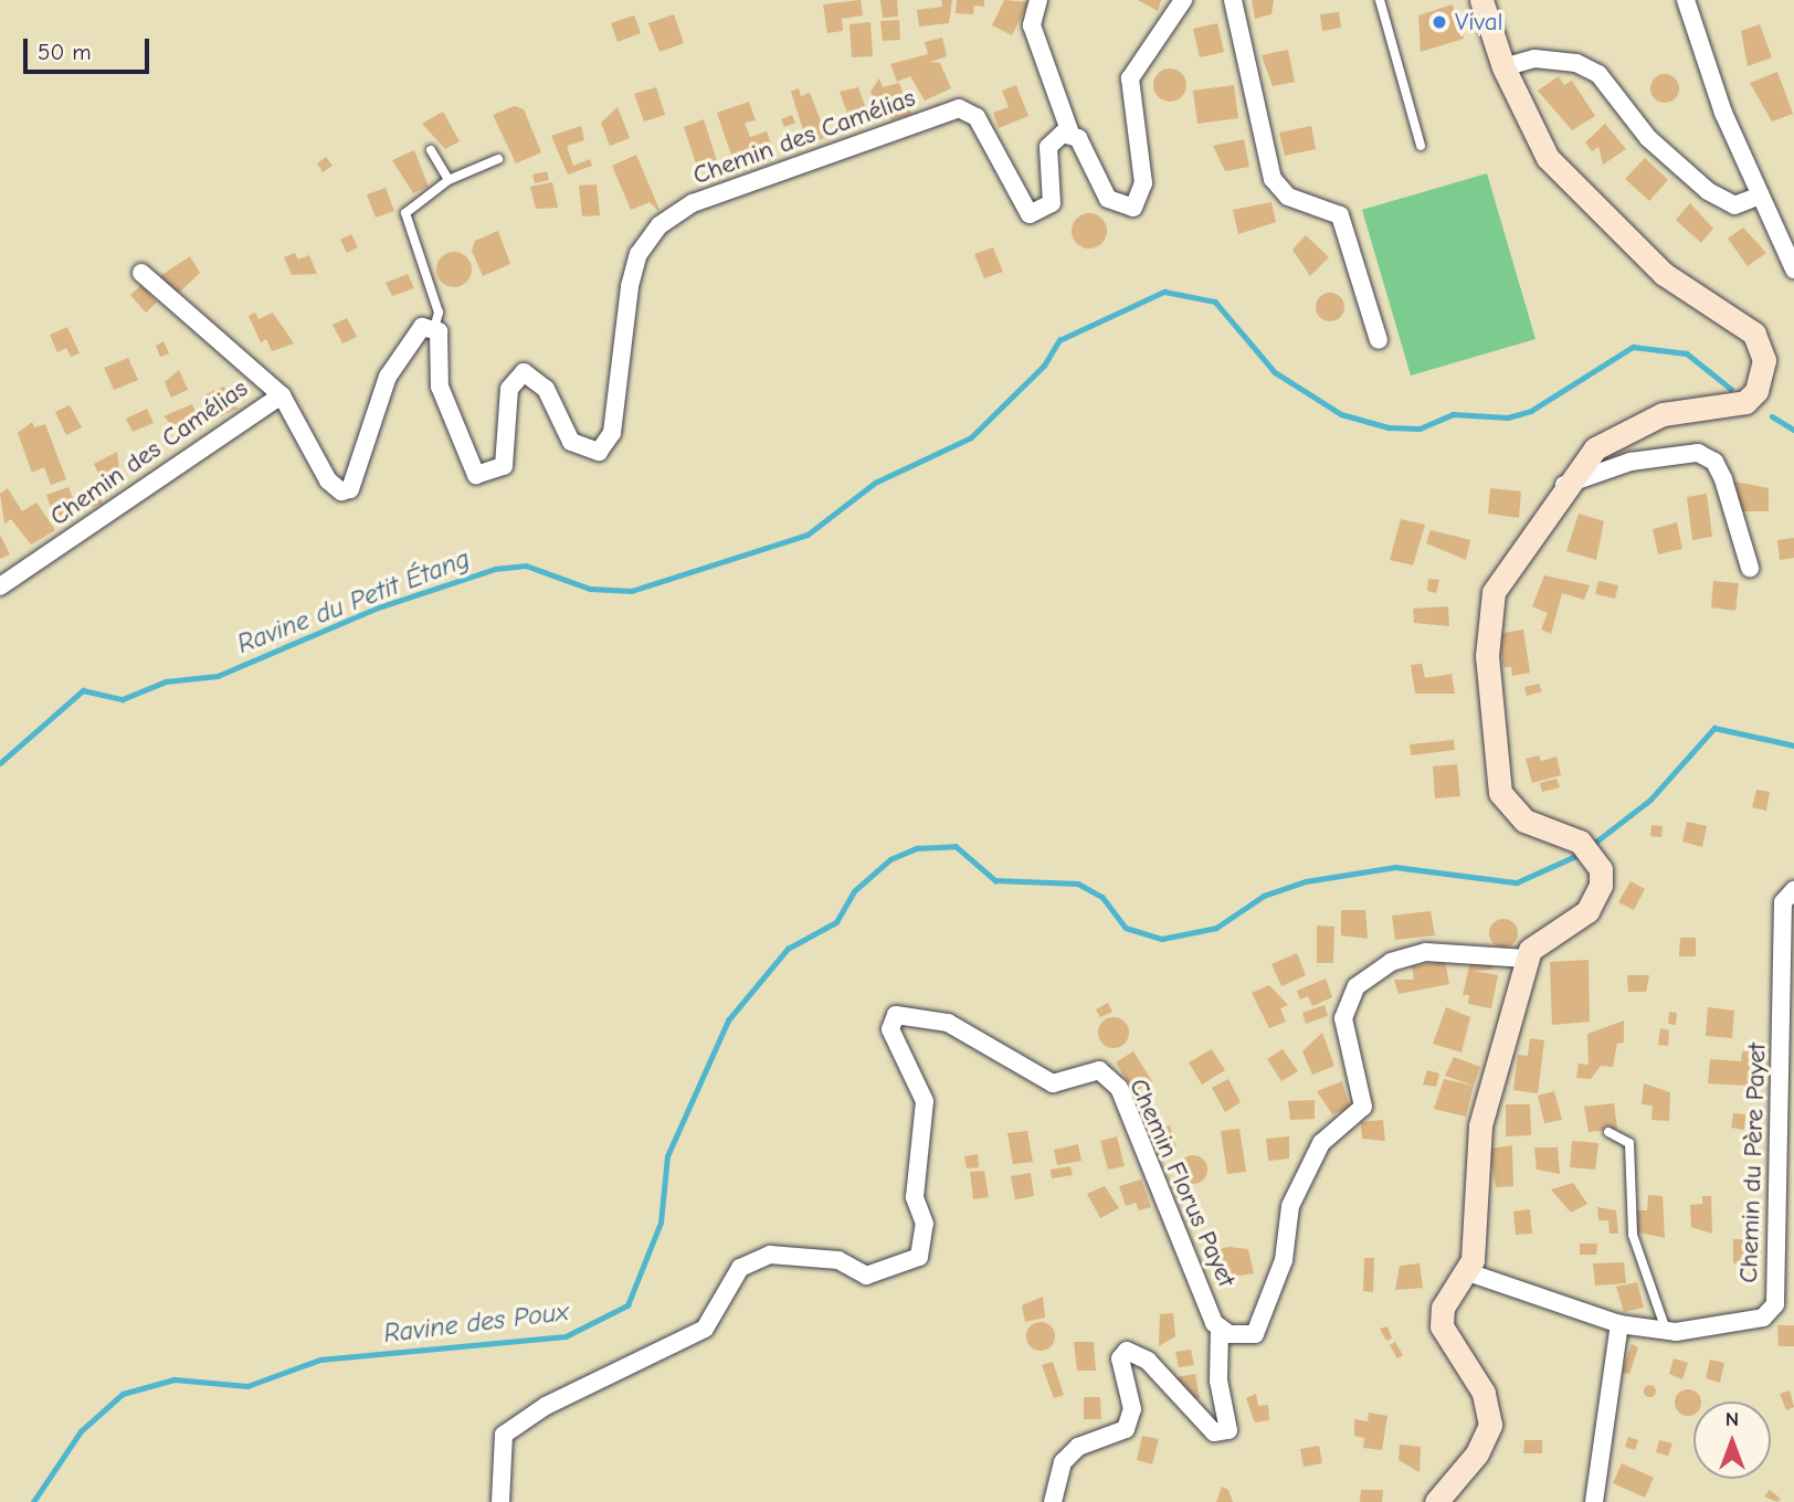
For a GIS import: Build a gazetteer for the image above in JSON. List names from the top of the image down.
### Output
{
  "streets": {
    "street": ["Chemin des Camélias", "Chemin du Père Payet", "Chemin Florus Payet"]
  },
  "water": ["Ravine du Petit Étang", "Ravine des Poux"],
  "places": ["Vival"],
  "scale_bar": "50 m",
  "north": "top"
}
